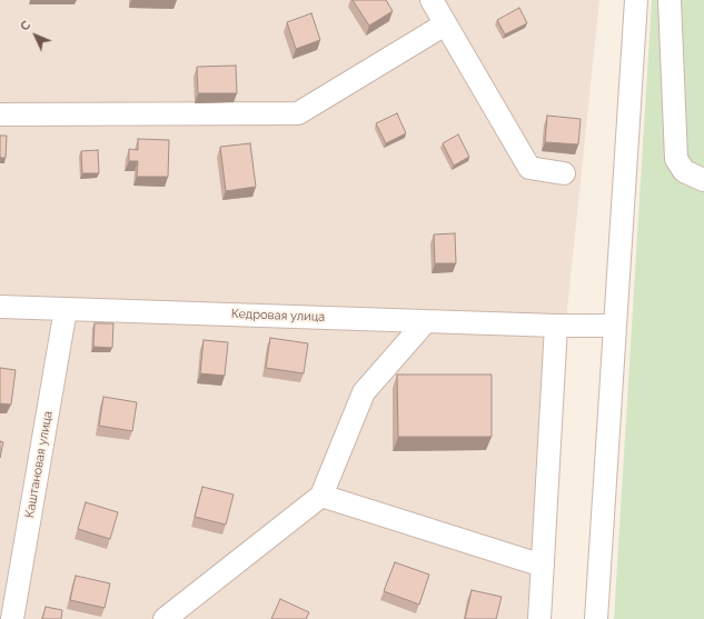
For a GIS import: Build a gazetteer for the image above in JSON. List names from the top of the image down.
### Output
{
  "streets": {
    "street": ["Кедровая улица", "Каштановая улица"]
  },
  "crossings": [
    ["Кедровая улица", "Каштановая улица"]
  ],
  "north": "top left"
}
